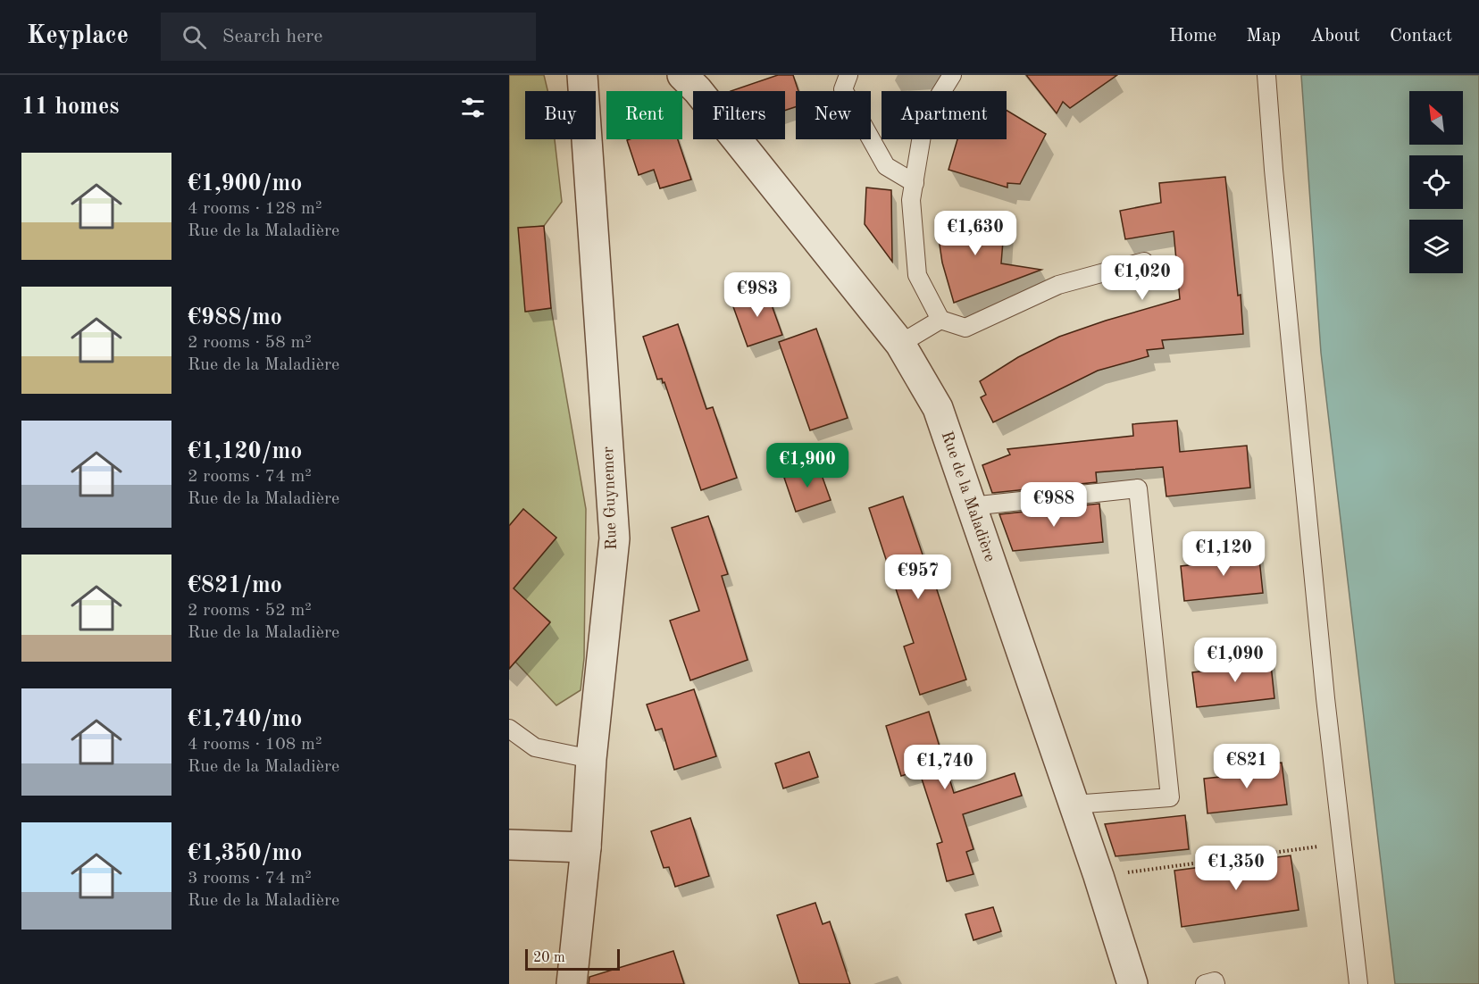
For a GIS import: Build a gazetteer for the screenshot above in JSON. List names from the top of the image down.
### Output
{
  "streets": {
    "street": ["Rue de la Maladière", "Rue Guynemer"]
  },
  "scale_bar": "20 m",
  "north": "top left",
  "page": {
    "header": "Keyplace",
    "search": "Search here",
    "nav": [
      "Home",
      "Map",
      "About",
      "Contact"
    ],
    "heading": "11 homes",
    "chip": [
      "Buy",
      "Rent",
      "Filters",
      "New",
      "Apartment"
    ],
    "list": [
      {
        "name": "€1,900/mo",
        "note": "4 rooms · 128 m² · Rue de la Maladière"
      },
      {
        "name": "€988/mo",
        "note": "2 rooms · 58 m² · Rue de la Maladière"
      },
      {
        "name": "€1,120/mo",
        "note": "2 rooms · 74 m² · Rue de la Maladière"
      },
      {
        "name": "€821/mo",
        "note": "2 rooms · 52 m² · Rue de la Maladière"
      },
      {
        "name": "€1,740/mo",
        "note": "4 rooms · 108 m² · Rue de la Maladière"
      },
      {
        "name": "€1,350/mo",
        "note": "3 rooms · 74 m² · Rue de la Maladière"
      }
    ],
    "price": [
      "€1,630",
      "€1,020",
      "€983",
      "€1,900",
      "€988",
      "€1,120",
      "€957",
      "€1,090",
      "€821",
      "€1,740",
      "€1,350"
    ],
    "scale": "20 m"
  }
}
